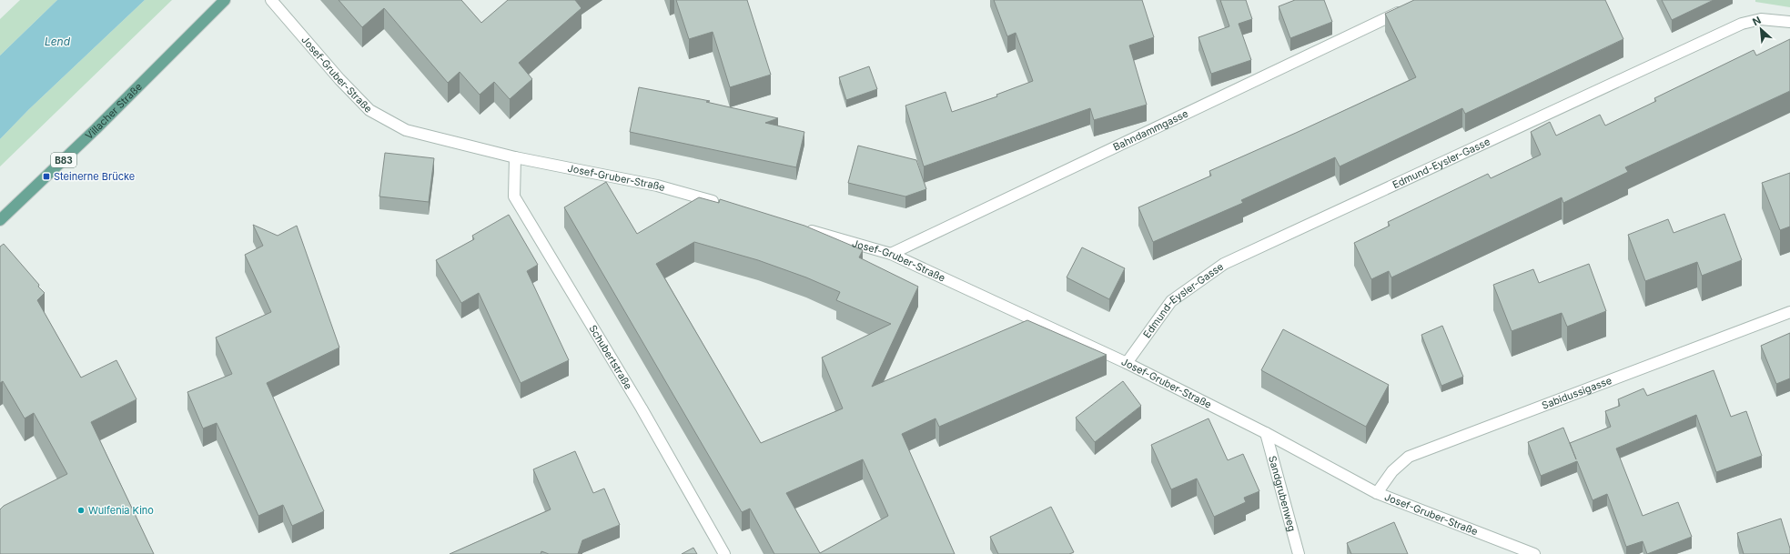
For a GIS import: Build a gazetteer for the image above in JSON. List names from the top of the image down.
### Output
{
  "streets": {
    "main road": ["Villacher Straße", "B83"],
    "street": [
      "Josef-Gruber-Straße",
      "Bahndammgasse",
      "Edmund-Eysler-Gasse",
      "Schubertstraße",
      "Sabidussigasse",
      "Sandgrubenweg"
    ]
  },
  "crossings": [
    ["Josef-Gruber-Straße", "Bahndammgasse"],
    ["Josef-Gruber-Straße", "Edmund-Eysler-Gasse"],
    ["Josef-Gruber-Straße", "Schubertstraße"],
    ["Josef-Gruber-Straße", "Sabidussigasse"],
    ["Josef-Gruber-Straße", "Sandgrubenweg"]
  ],
  "water": ["Lend"],
  "places": {
    "transit": ["Steinerne Brücke"],
    "other": ["Wulfenia Kino"]
  },
  "north": "top left"
}
